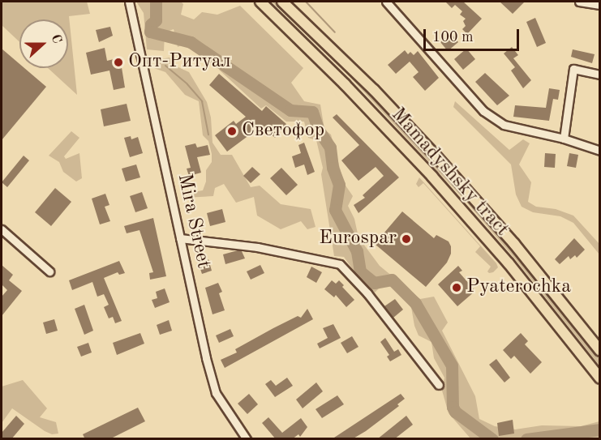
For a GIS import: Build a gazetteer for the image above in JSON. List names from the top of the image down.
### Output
{
  "streets": {
    "main road": ["Mamadyshsky tract"],
    "street": ["Mira Street"]
  },
  "places": [
    "Опт-Ритуал",
    "Светофор",
    "Eurospar",
    "Pyaterochka"
  ],
  "scale_bar": "100 m",
  "north": "right"
}
